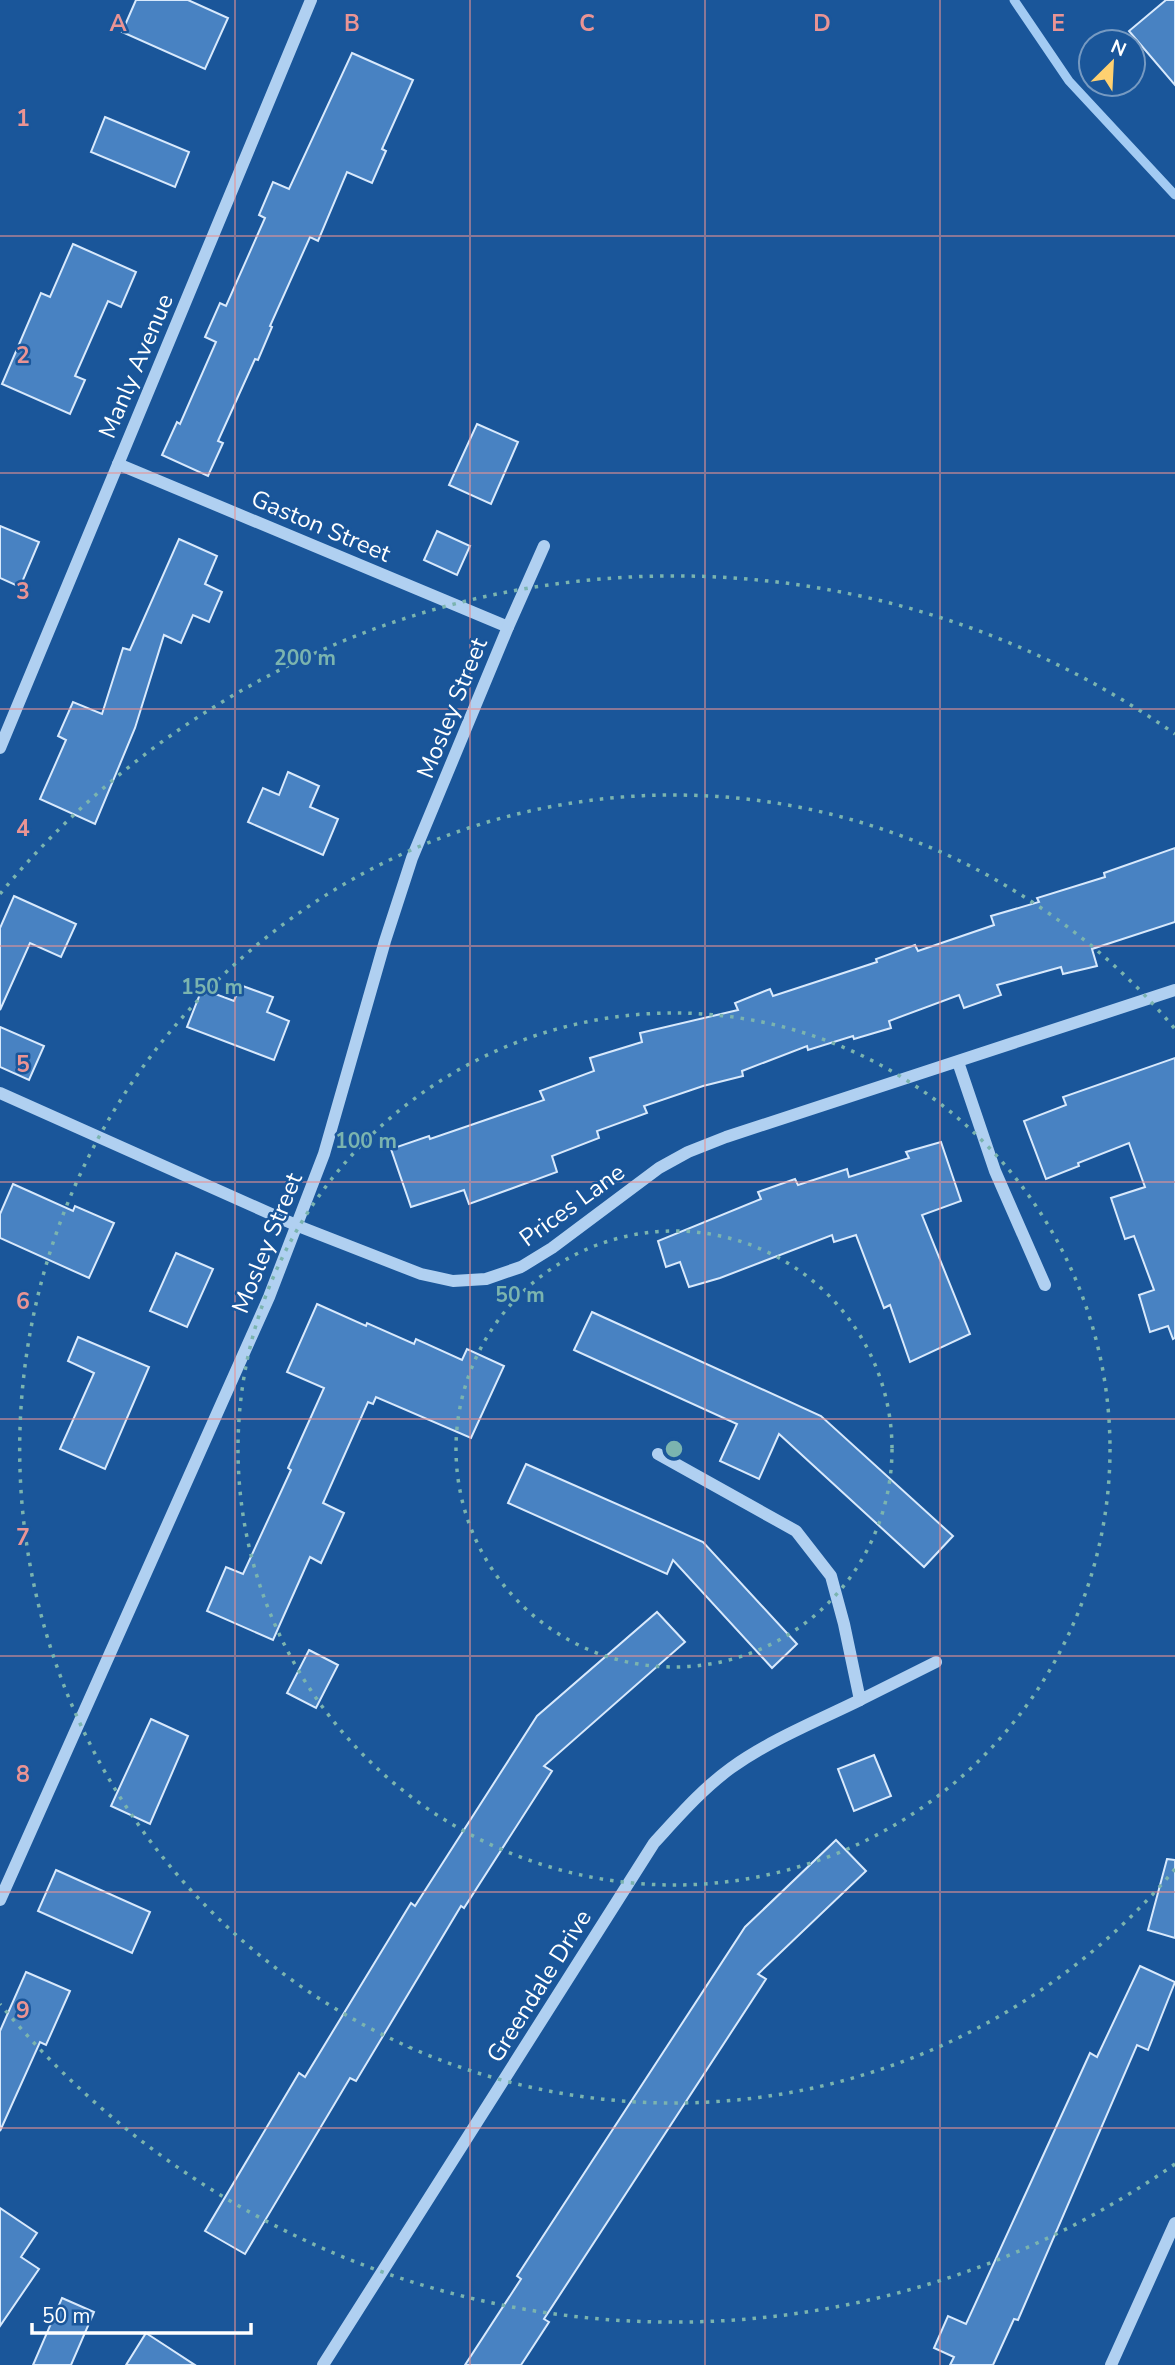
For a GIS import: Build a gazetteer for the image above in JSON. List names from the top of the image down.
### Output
{
  "streets": {
    "street": [
      "Manly Avenue",
      "Gaston Street",
      "Mosley Street",
      "Prices Lane",
      "Greendale Drive"
    ]
  },
  "crossings": [
    ["Manly Avenue", "Gaston Street"],
    ["Gaston Street", "Mosley Street"],
    ["Mosley Street", "Prices Lane"]
  ],
  "scale_bar": "50 m",
  "north": "top right",
  "grid": {
    "columns": [
      "A",
      "B",
      "C",
      "D",
      "E"
    ],
    "rows": [
      "1",
      "2",
      "3",
      "4",
      "5",
      "6",
      "7",
      "8",
      "9"
    ]
  },
  "rings": [
    "200 m",
    "150 m",
    "100 m",
    "50 m"
  ]
}
